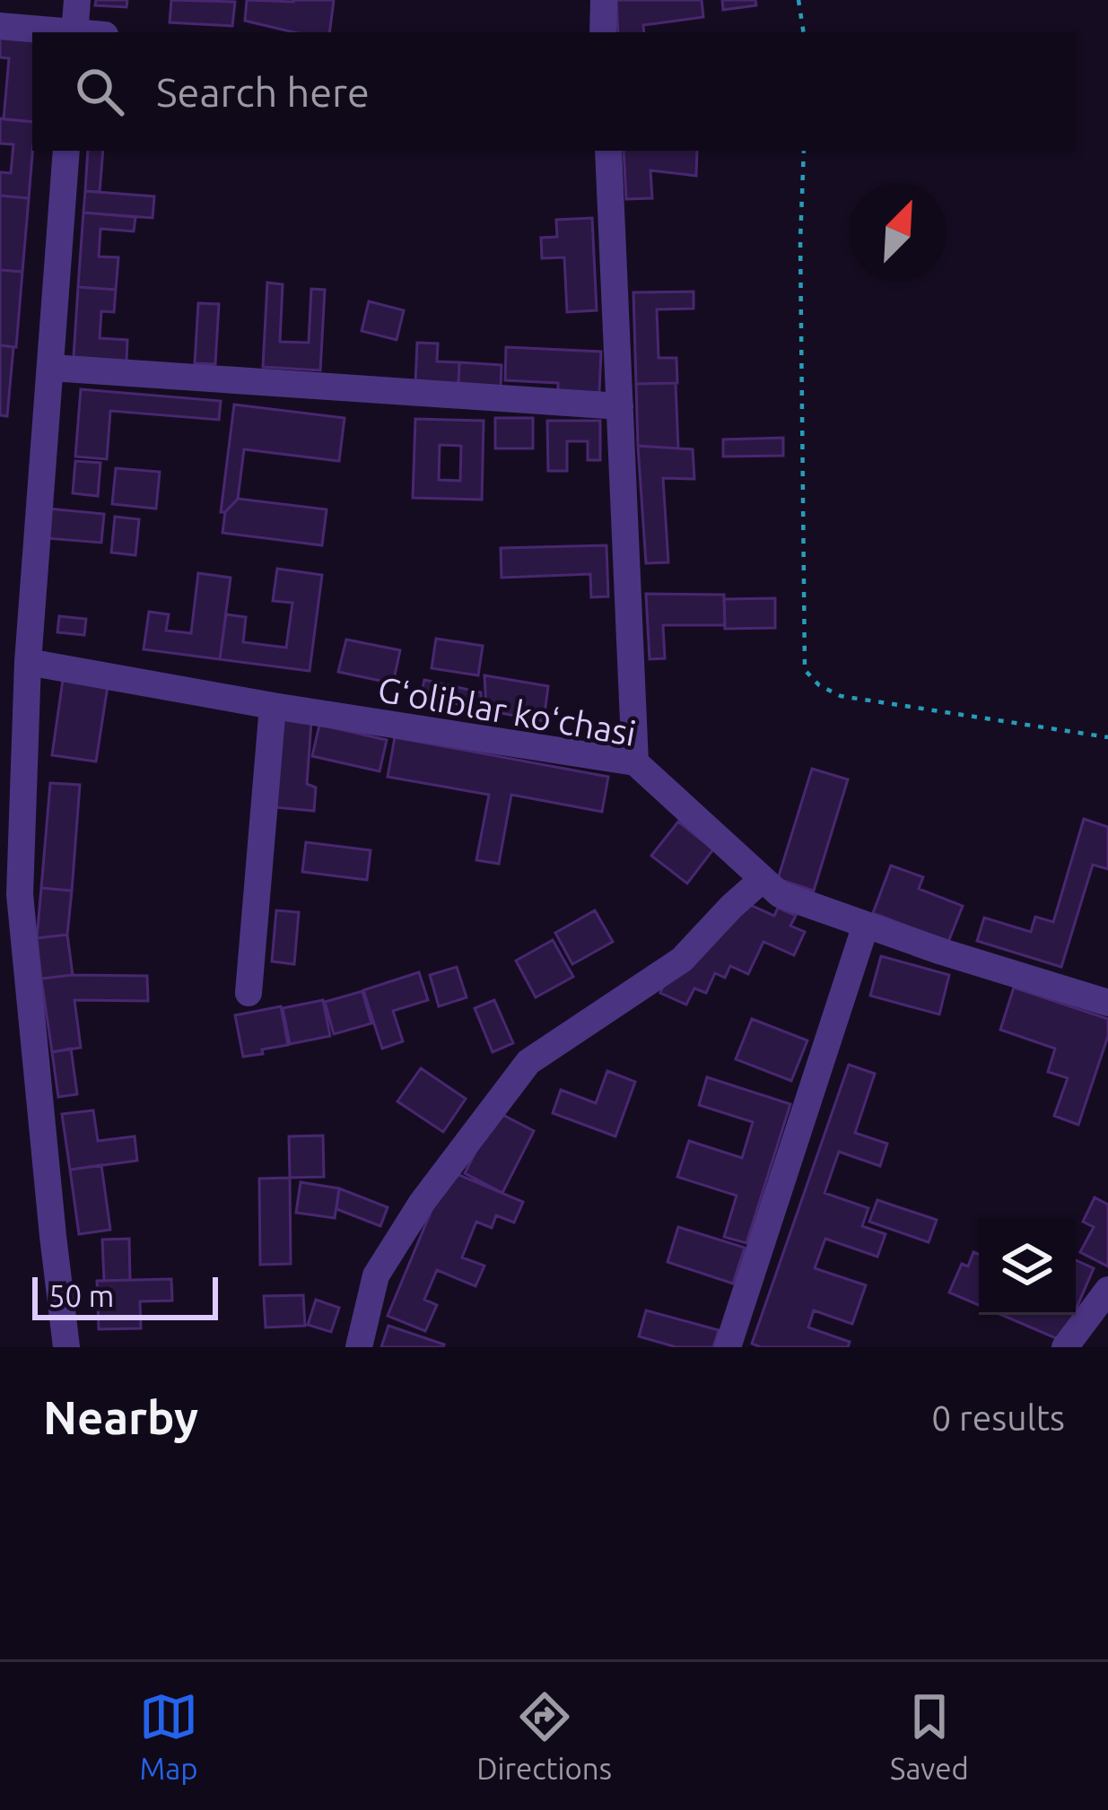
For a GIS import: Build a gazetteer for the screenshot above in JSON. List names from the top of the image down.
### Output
{
  "streets": {
    "street": ["Gʻoliblar koʻchasi"]
  },
  "scale_bar": "50 m",
  "north": "top right",
  "page": {
    "search": "Search here",
    "scale": "50 m",
    "heading": ["Nearby", "0 results"],
    "nav": ["Map", "Directions", "Saved"]
  }
}
